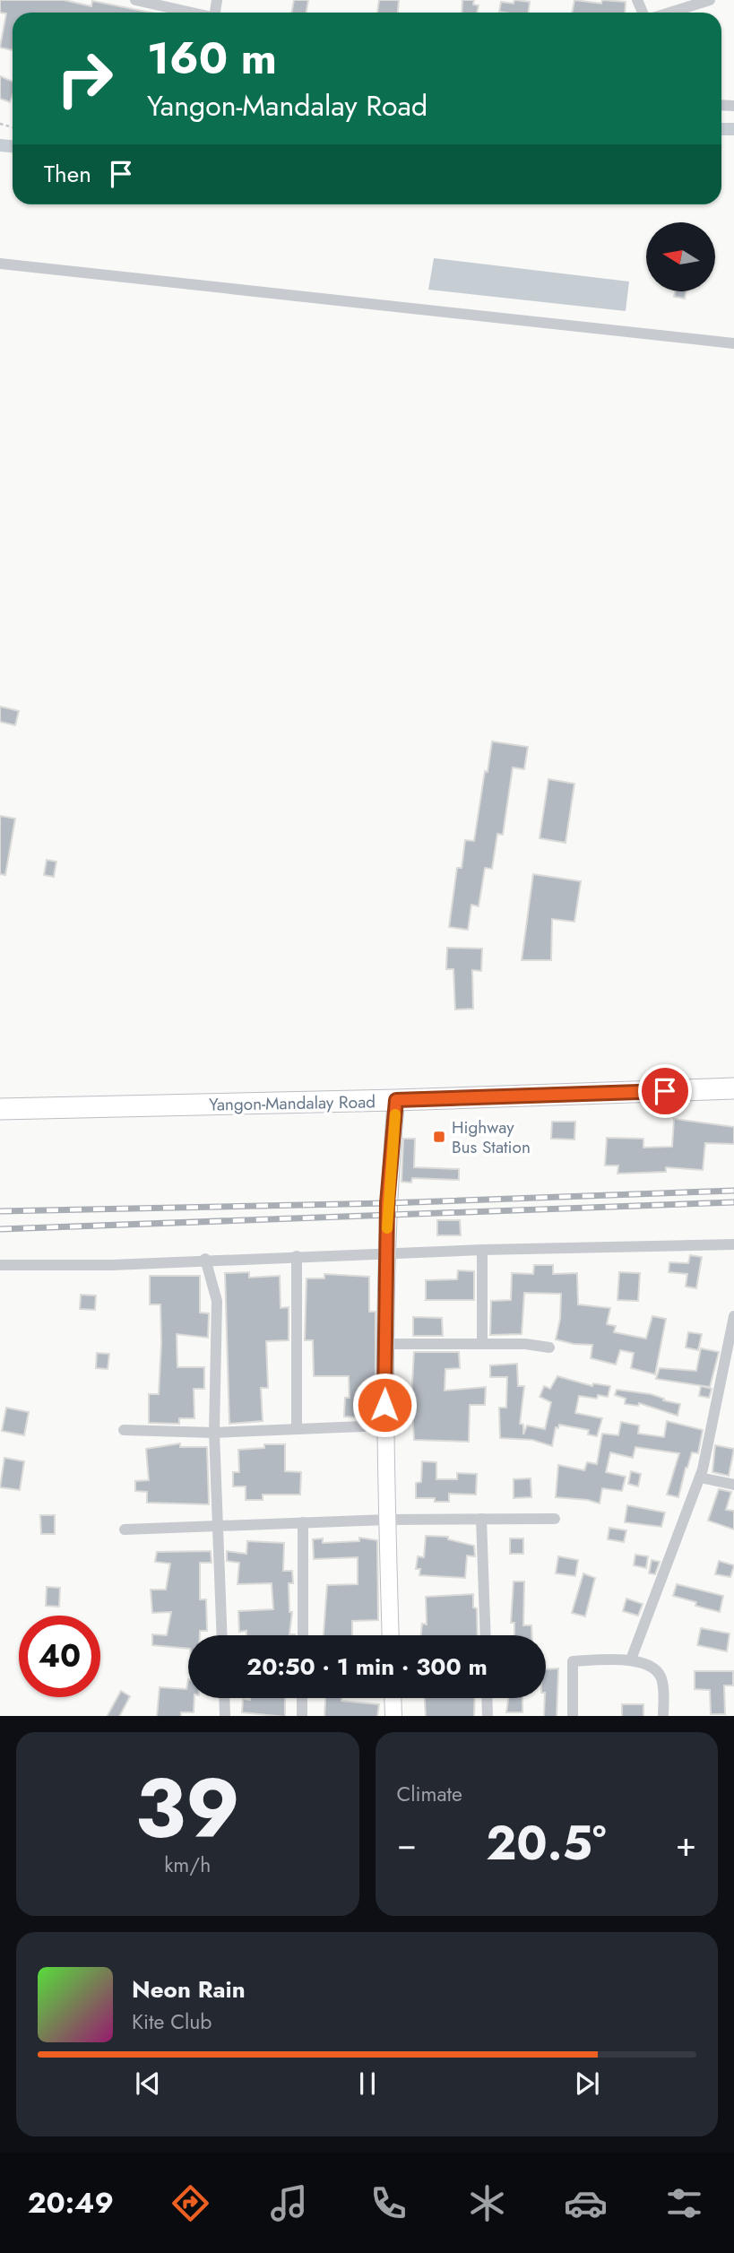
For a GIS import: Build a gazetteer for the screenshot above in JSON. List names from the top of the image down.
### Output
{
  "streets": {
    "highway": ["Yangon-Mandalay Road"]
  },
  "places": {
    "transit": ["Highway Bus Station"]
  },
  "north": "left",
  "page": {
    "turn": ["160 m", "Yangon-Mandalay Road"],
    "then": "Then",
    "limit": "40",
    "trip": "20:50 · 1 min · 300 m",
    "tile": [
      ["39", "km/h"],
      "Climate"
    ],
    "heat": ["−", "20.5°", "+"],
    "song": ["Neon Rain", "Kite Club"],
    "tabs": "20:49"
  }
}
